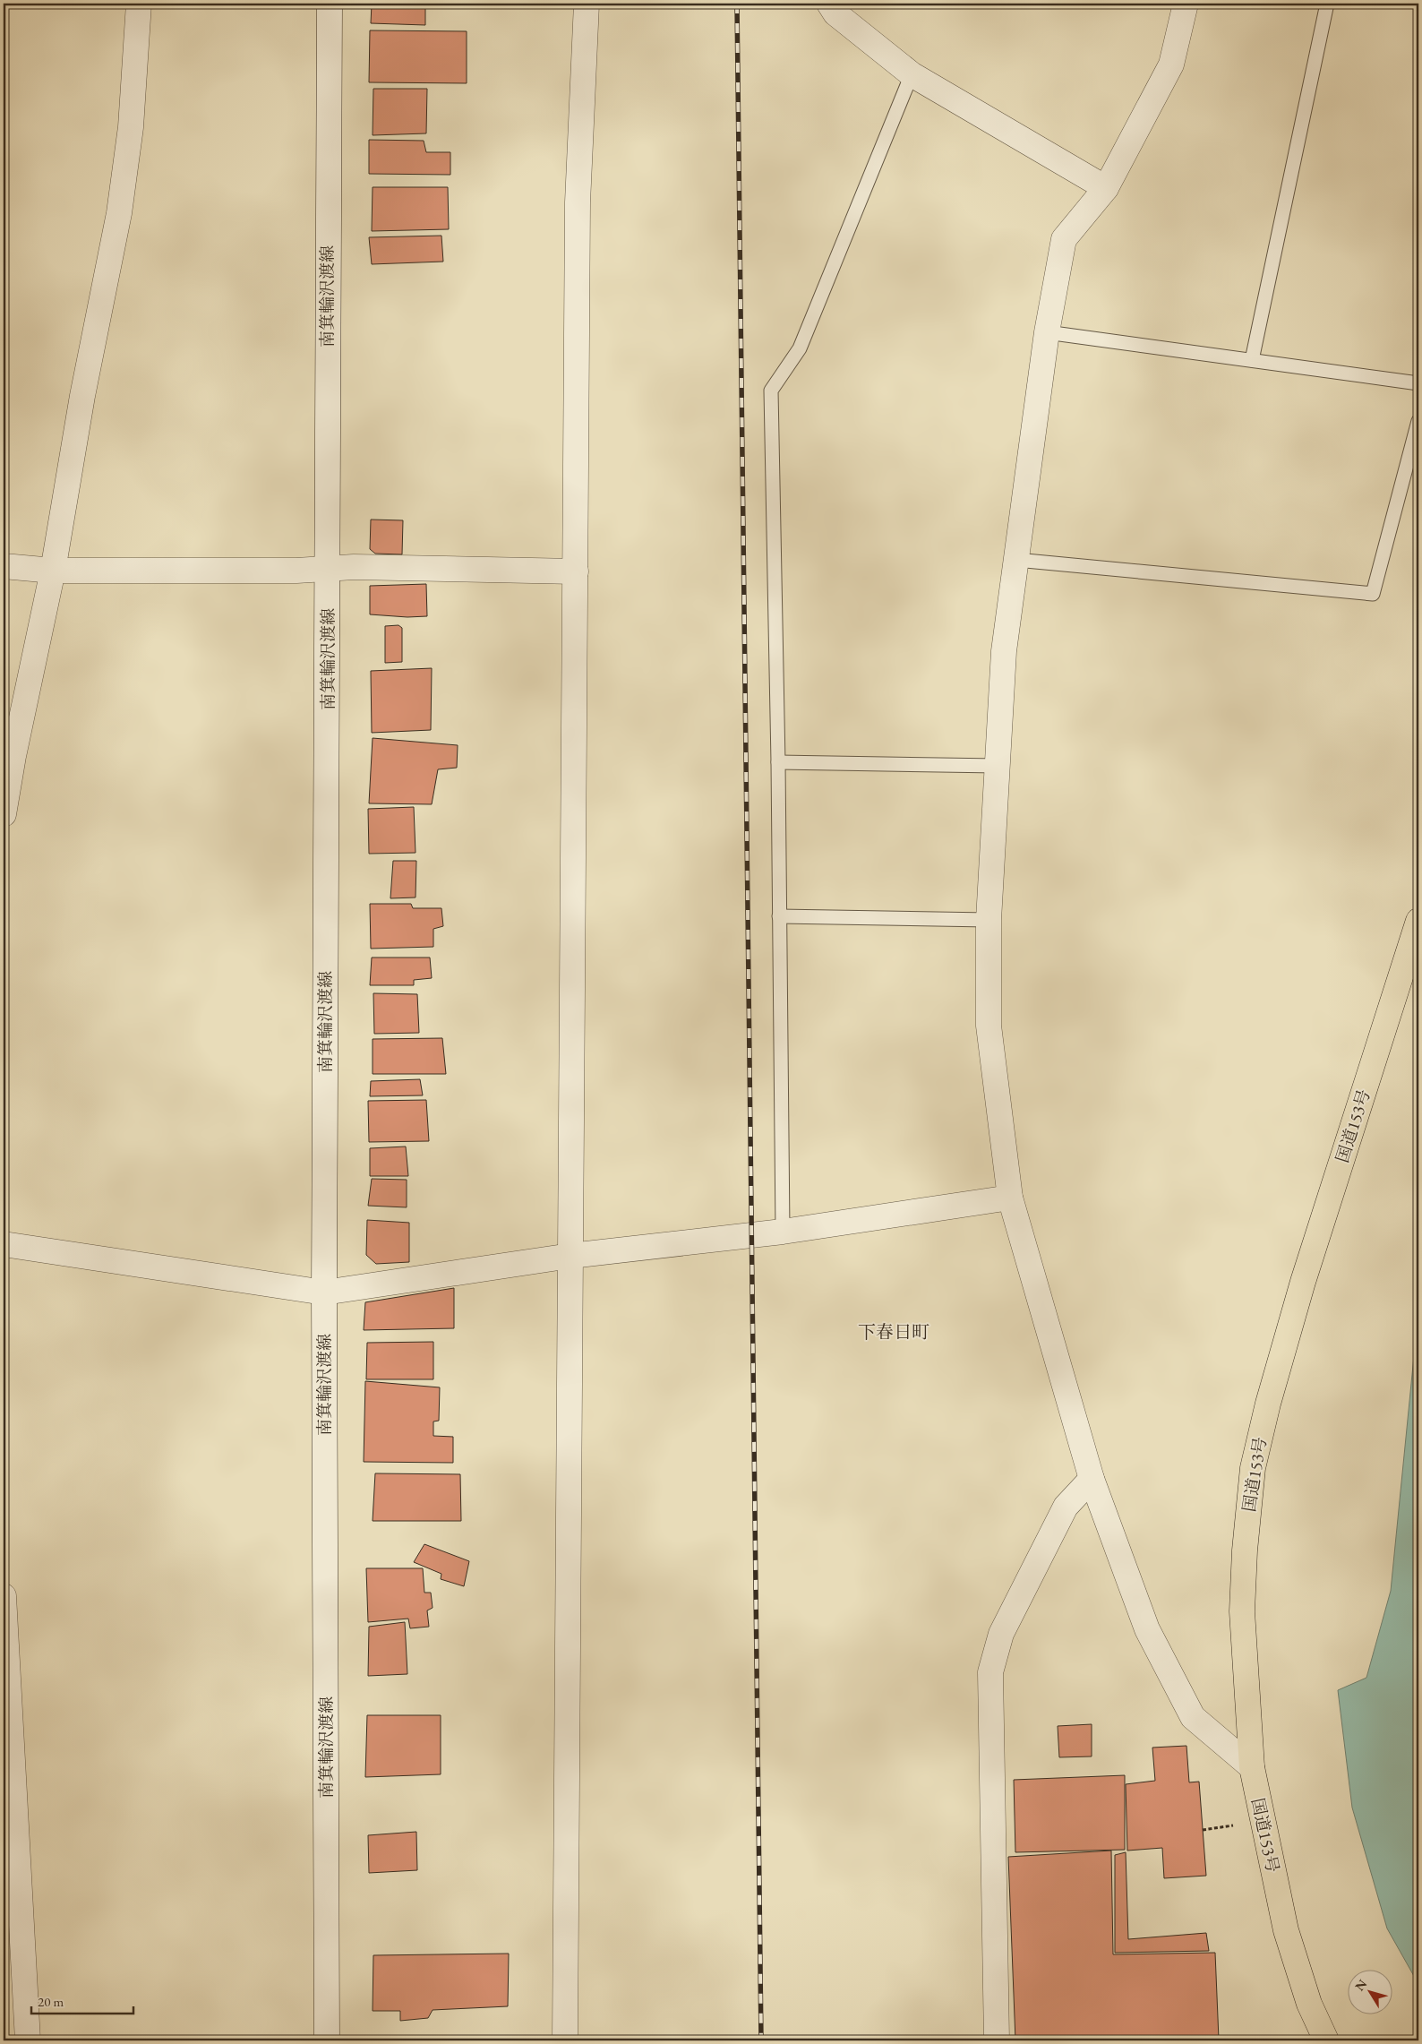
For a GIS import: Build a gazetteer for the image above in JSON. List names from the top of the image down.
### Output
{
  "streets": {
    "highway": ["国道153号"],
    "street": ["南箕輪沢渡線"]
  },
  "districts": ["下春日町"],
  "scale_bar": "20 m",
  "north": "top left"
}
